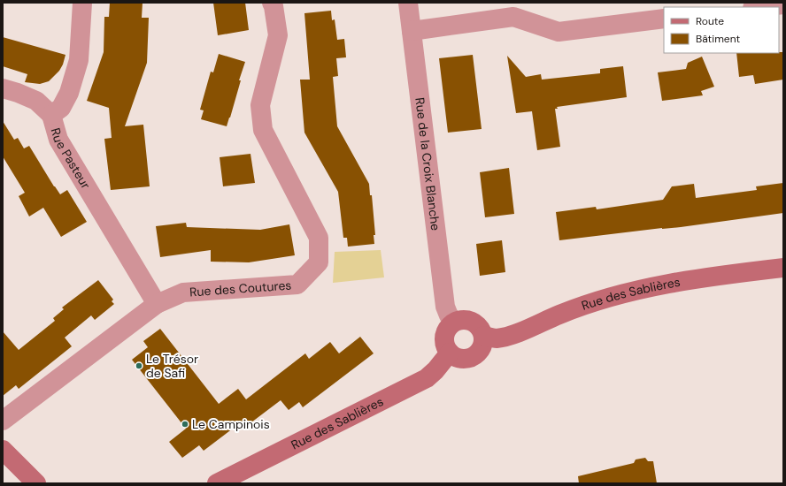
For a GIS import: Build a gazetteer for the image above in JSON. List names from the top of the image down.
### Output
{
  "streets": {
    "street": [
      "Rue Pasteur",
      "Rue de la Croix Blanche",
      "Rue des Coutures",
      "Rue des Sablières"
    ]
  },
  "crossings": [
    ["Rue Pasteur", "Rue des Coutures"],
    ["Rue de la Croix Blanche", "Rue des Sablières"]
  ],
  "places": ["Le Trésor de Safi", "Le Campinois"],
  "legend": ["Route", "Bâtiment"]
}
